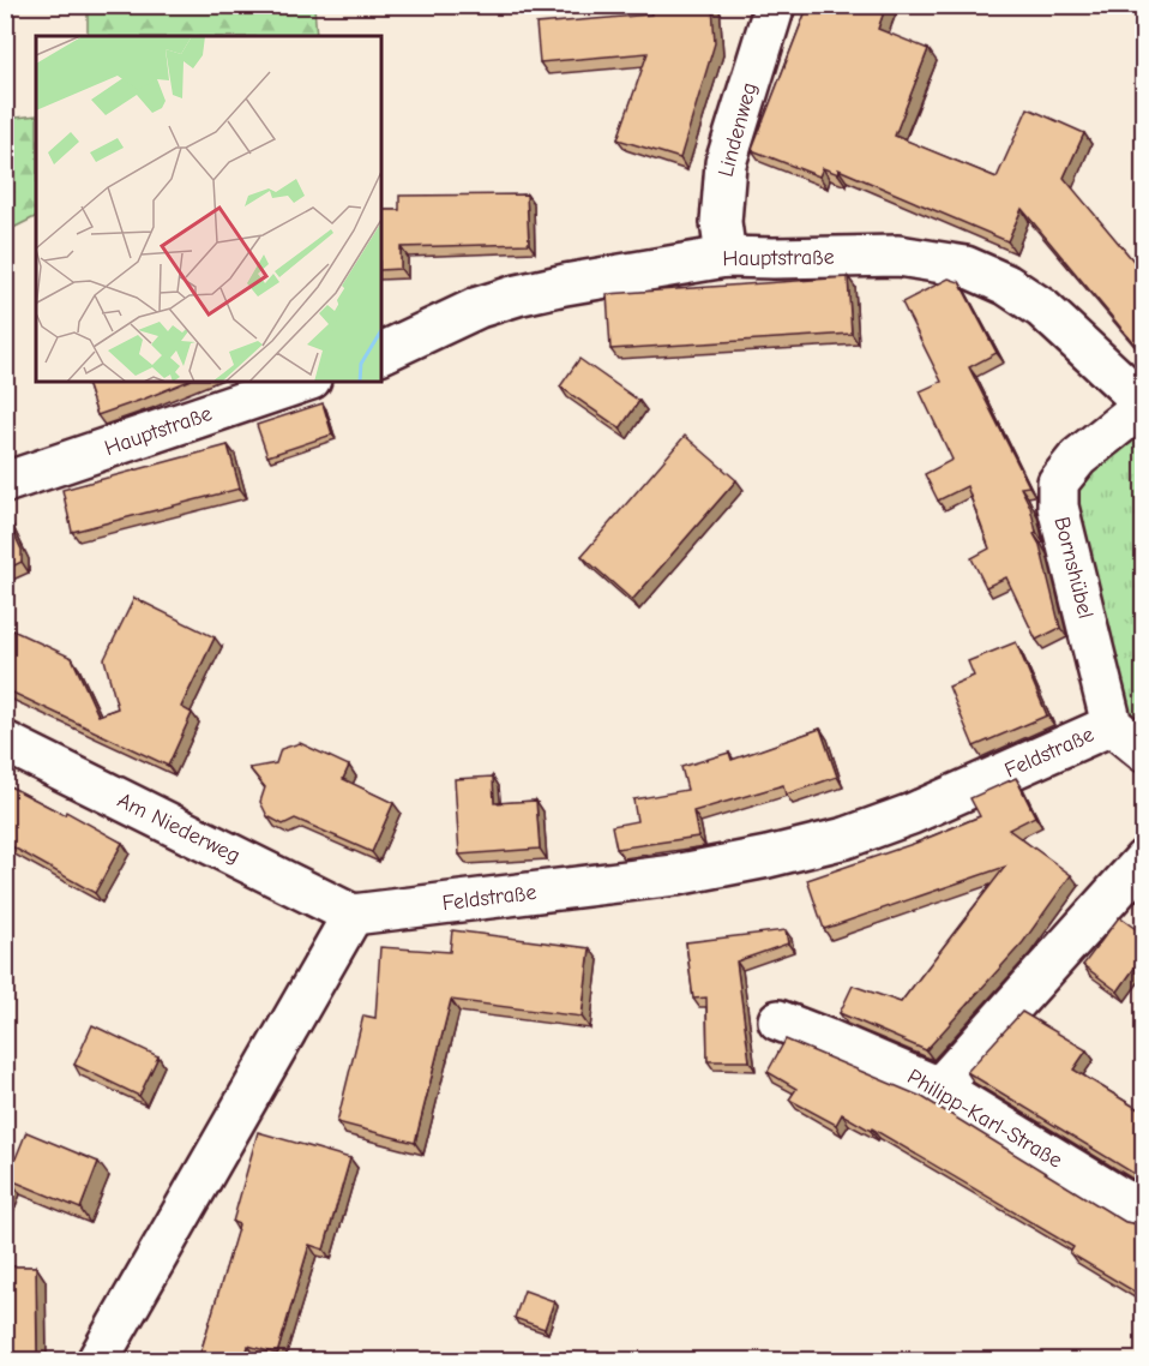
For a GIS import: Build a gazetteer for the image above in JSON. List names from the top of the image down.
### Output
{
  "streets": {
    "street": [
      "Lindenweg",
      "Hauptstraße",
      "Bornshübel",
      "Feldstraße",
      "Am Niederweg",
      "Philipp-Karl-Straße"
    ]
  },
  "crossings": [
    ["Lindenweg", "Hauptstraße"],
    ["Hauptstraße", "Bornshübel"],
    ["Bornshübel", "Feldstraße"],
    ["Feldstraße", "Am Niederweg"]
  ]
}
